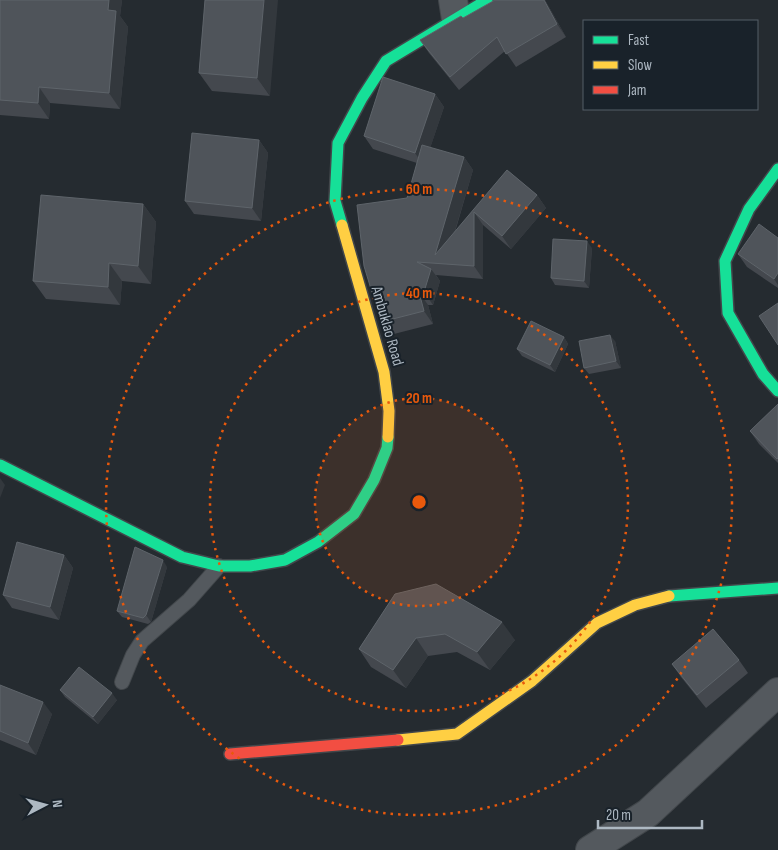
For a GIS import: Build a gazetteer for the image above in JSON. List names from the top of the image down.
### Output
{
  "streets": {
    "main road": ["Ambuklao Road"]
  },
  "legend": ["Fast", "Slow", "Jam"],
  "scale_bar": "20 m",
  "north": "right",
  "rings": ["60 m", "40 m", "20 m"]
}
